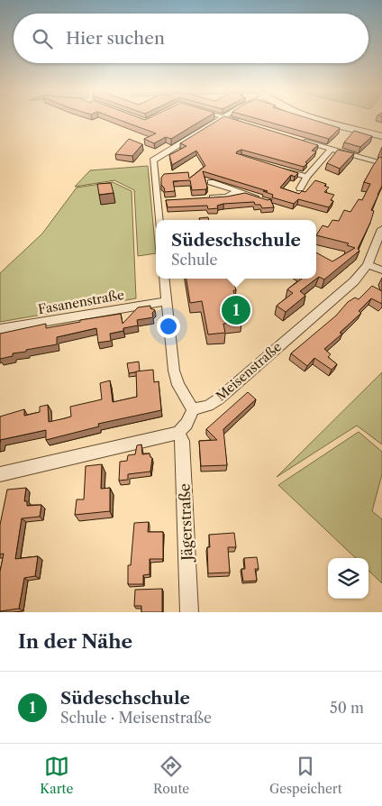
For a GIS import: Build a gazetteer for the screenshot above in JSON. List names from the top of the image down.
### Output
{
  "streets": {
    "street": ["Fasanenstraße", "Meisenstraße", "Jägerstraße"]
  },
  "page": {
    "search": "Hier suchen",
    "popup": ["Südeschschule", "Schule"],
    "pins": "1",
    "heading": "In der Nähe",
    "list": [
      {
        "mark": "1",
        "name": "Südeschschule",
        "note": "Schule · Meisenstraße",
        "value": "50 m"
      }
    ],
    "nav": ["Karte", "Route", "Gespeichert"]
  }
}
